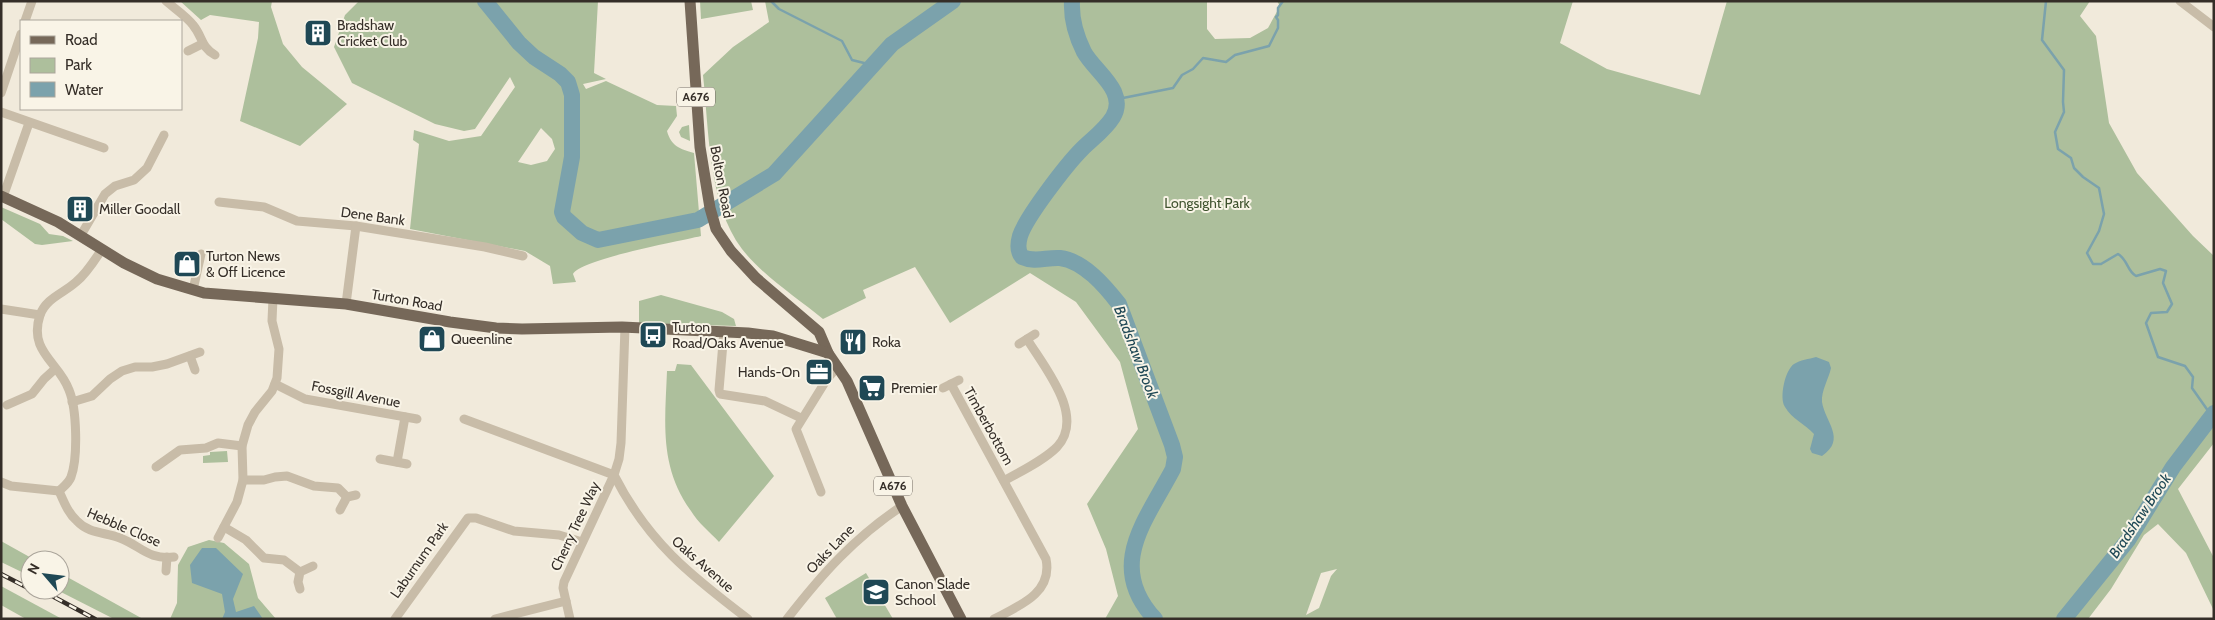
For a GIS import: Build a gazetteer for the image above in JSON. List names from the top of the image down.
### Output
{
  "streets": {
    "main road": ["A676", "Bolton Road", "Turton Road"],
    "street": [
      "Dene Bank",
      "Fossgill Avenue",
      "Timberbottom",
      "Cherry Tree Way",
      "Hebble Close",
      "Oaks Lane",
      "Laburnum Park",
      "Oaks Avenue"
    ]
  },
  "crossings": [
    ["A676", "Bolton Road"],
    ["A676", "Turton Road"],
    ["A676", "Oaks Lane"],
    ["Bolton Road", "Turton Road"],
    ["Cherry Tree Way", "Laburnum Park"],
    ["Cherry Tree Way", "Oaks Avenue"]
  ],
  "water": ["Bradshaw Brook"],
  "parks": ["Longsight Park"],
  "places": {
    "building": ["Bradshaw Cricket Club", "Miller Goodall"],
    "shop": ["Turton News & Off Licence", "Queenline"],
    "bus stop": ["Turton Road/Oaks Avenue"],
    "restaurant": ["Roka"],
    "office": ["Hands-On"],
    "supermarket": ["Premier"],
    "school or university": ["Canon Slade School"]
  },
  "legend": ["Road", "Park", "Water"],
  "north": "top left"
}
